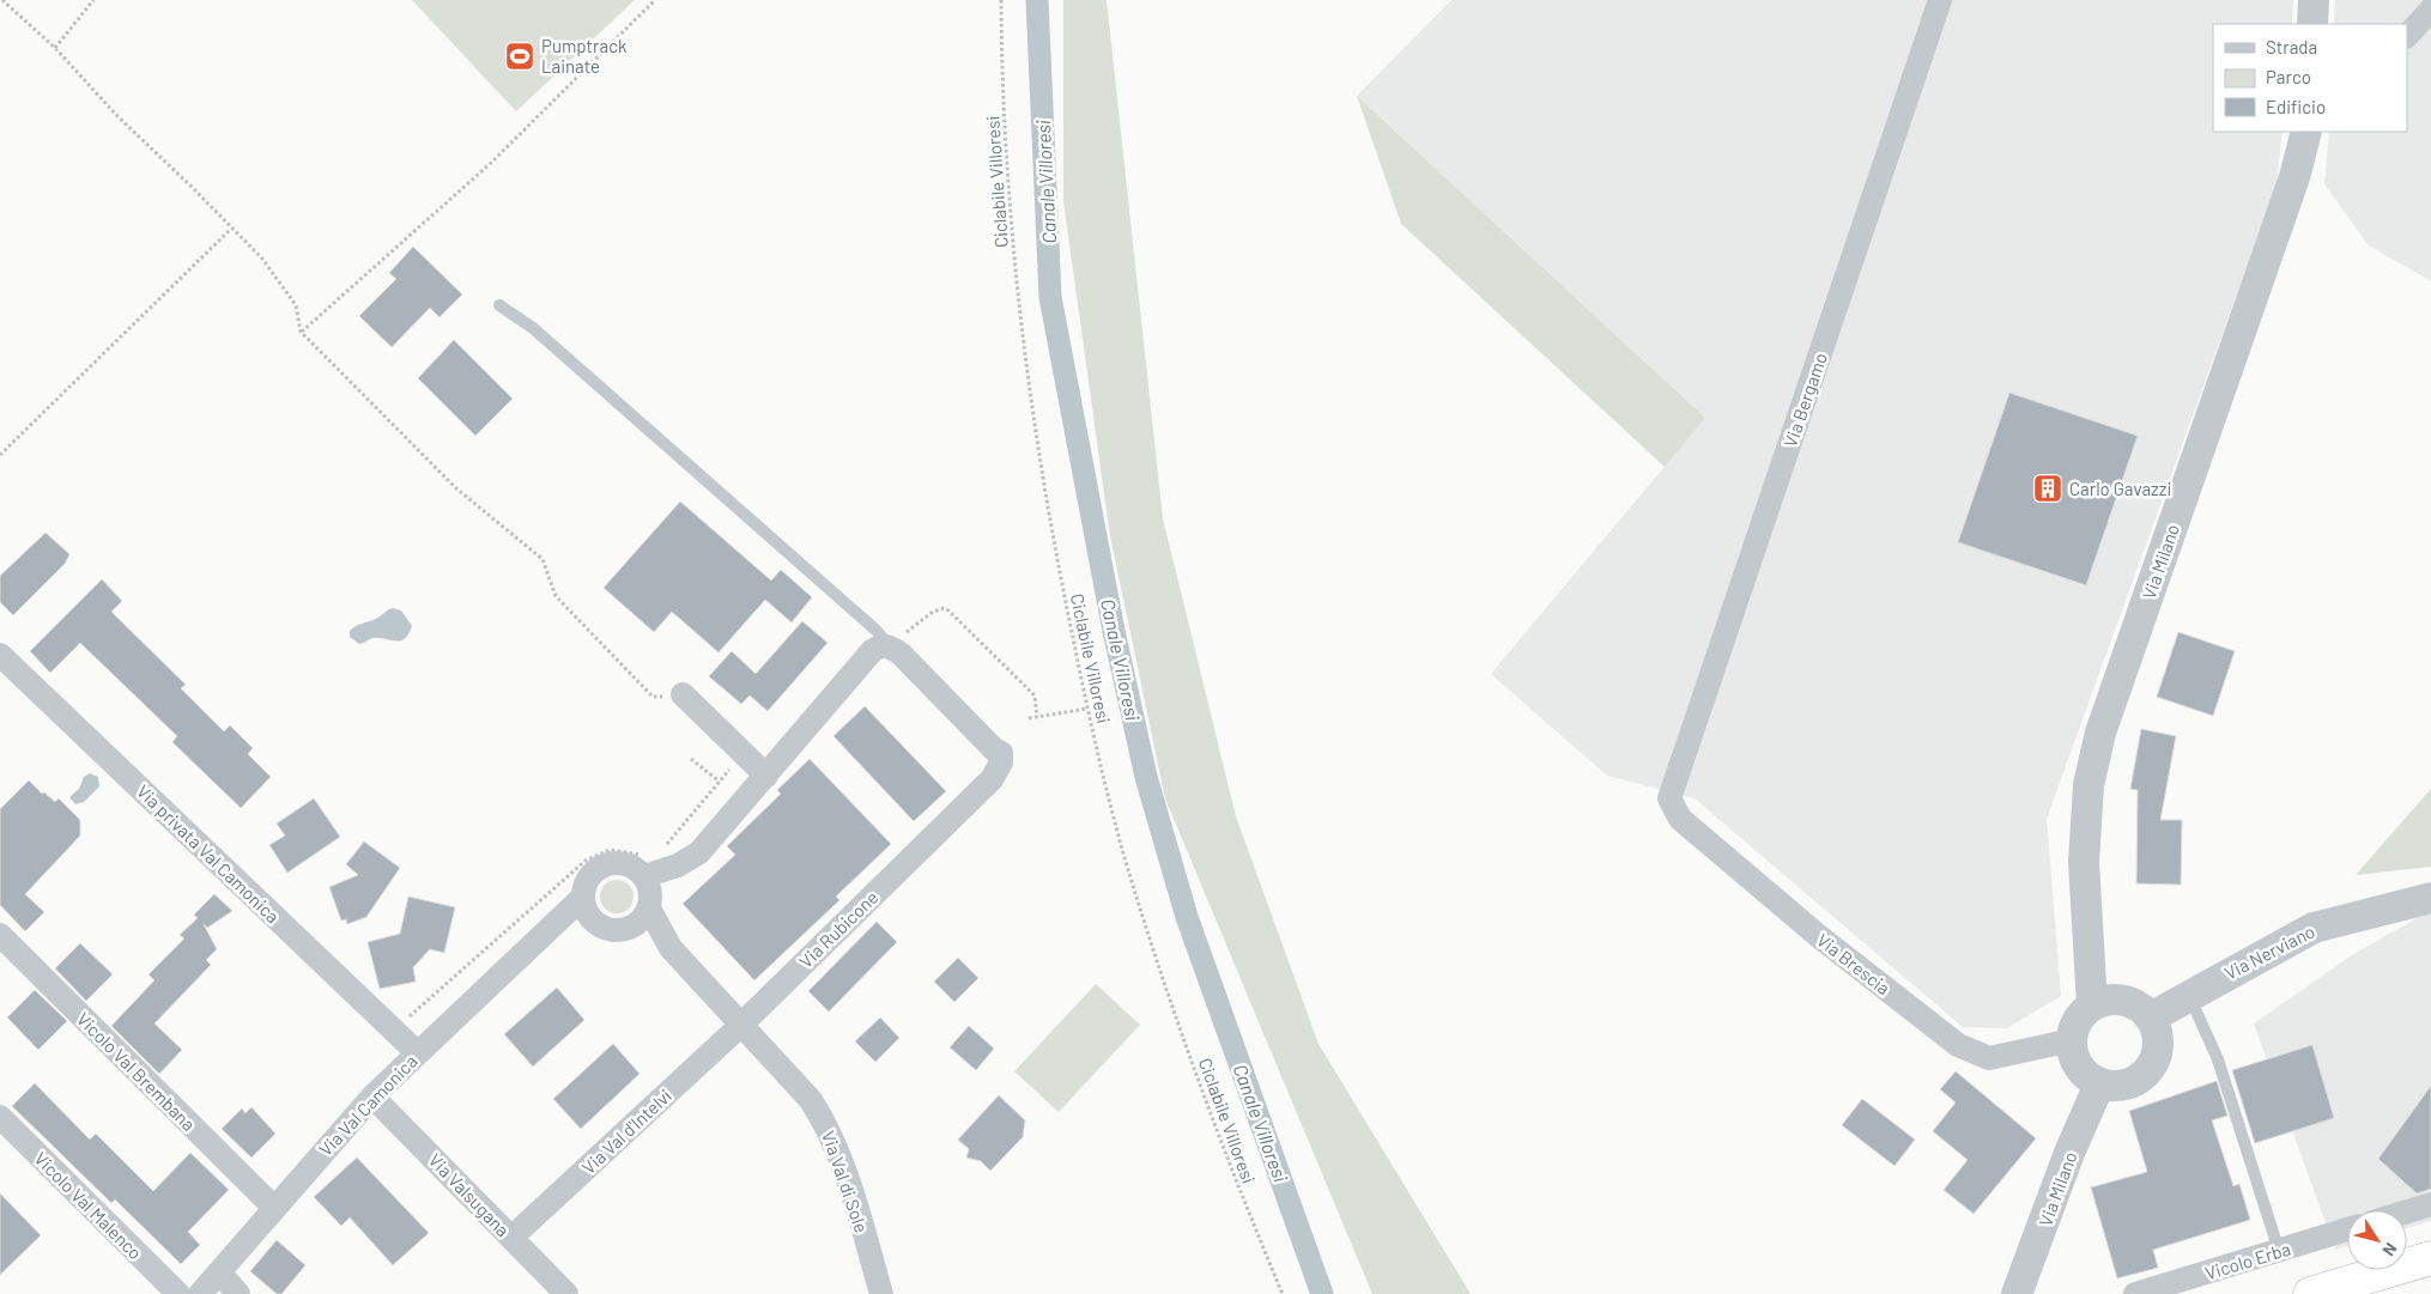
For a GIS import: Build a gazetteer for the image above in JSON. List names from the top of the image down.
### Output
{
  "streets": {
    "street": [
      "Via Bergamo",
      "Via Milano",
      "Via privata Val Camonica",
      "Via Rubicone",
      "Via Nerviano",
      "Via Brescia",
      "Vicolo Val Brembana",
      "Via Val Camonica",
      "Via Val d'Intelvi",
      "Via Val di Sole",
      "Via Valsugana",
      "Vicolo Val Malenco",
      "Vicolo Erba"
    ],
    "path": ["Ciclabile Villoresi"]
  },
  "crossings": [
    ["Via Bergamo", "Via Brescia"],
    ["Via Milano", "Via Nerviano"],
    ["Via Milano", "Via Brescia"],
    ["Via privata Val Camonica", "Via Val Camonica"],
    ["Via Rubicone", "Via Val d'Intelvi"],
    ["Via Rubicone", "Via Val di Sole"],
    ["Via Nerviano", "Via Brescia"],
    ["Vicolo Val Brembana", "Via Val Camonica"],
    ["Via Val Camonica", "Via Valsugana"],
    ["Via Val d'Intelvi", "Via Val di Sole"],
    ["Via Val d'Intelvi", "Via Valsugana"]
  ],
  "water": ["Canale Villoresi"],
  "places": {
    "sports": ["Pumptrack Lainate"],
    "building": ["Carlo Gavazzi"]
  },
  "legend": ["Strada", "Parco", "Edificio"],
  "north": "bottom right"
}
